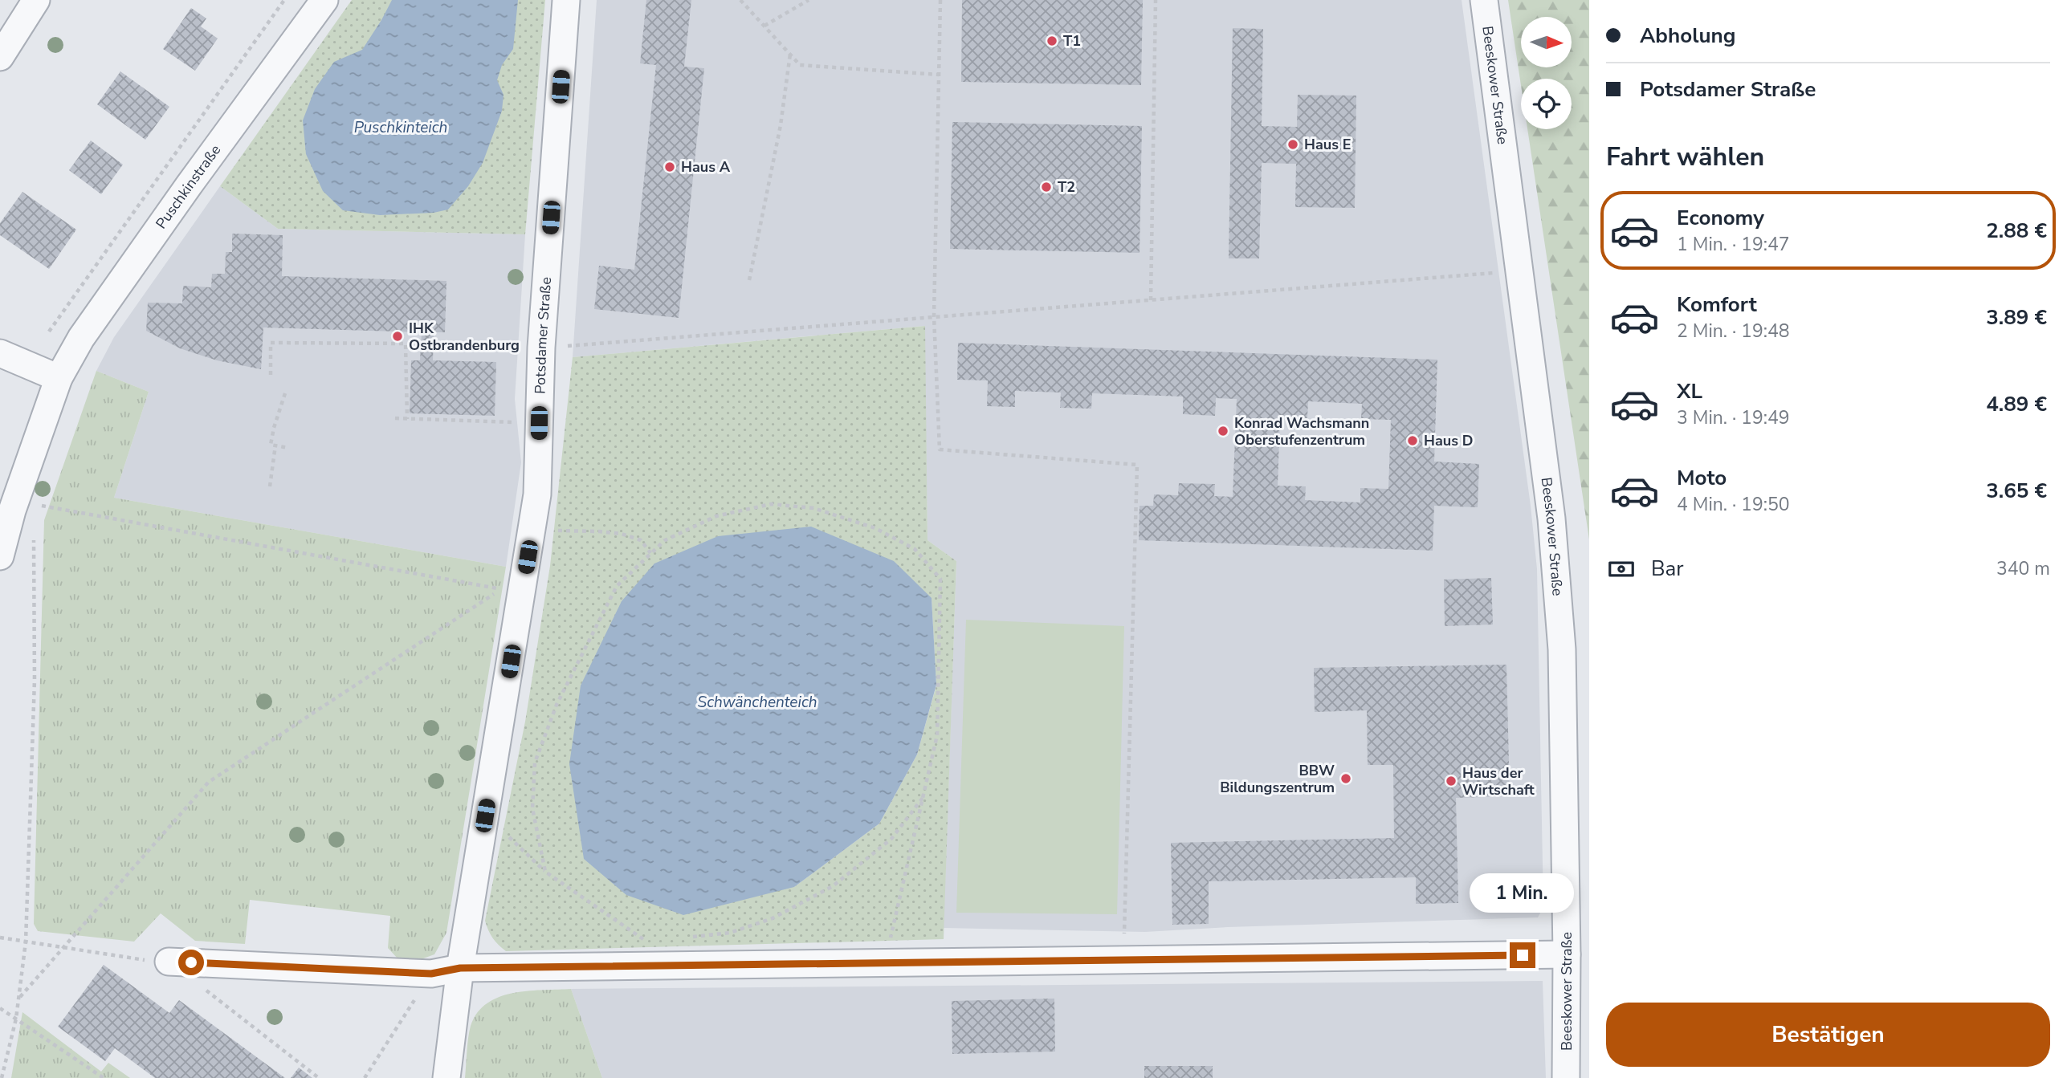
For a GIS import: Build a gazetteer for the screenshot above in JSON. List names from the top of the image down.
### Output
{
  "streets": {
    "street": ["Beeskower Straße", "Puschkinstraße", "Potsdamer Straße"]
  },
  "water": ["Puschkinteich", "Schwänchenteich"],
  "places": [
    "T1",
    "Haus E",
    "Haus A",
    "T2",
    "IHK Ostbrandenburg",
    "Konrad Wachsmann Oberstufenzentrum",
    "Haus D",
    "BBW Bildungszentrum",
    "Haus der Wirtschaft"
  ],
  "north": "right",
  "page": {
    "banner": ["Abholung", "Potsdamer Straße"],
    "heading": "Fahrt wählen",
    "list": [
      {
        "name": "Economy",
        "note": "1 Min. · 19:47",
        "value": "2.88 €"
      },
      {
        "name": "Komfort",
        "note": "2 Min. · 19:48",
        "value": "3.89 €"
      },
      {
        "name": "XL",
        "note": "3 Min. · 19:49",
        "value": "4.89 €"
      },
      {
        "name": "Moto",
        "note": "4 Min. · 19:50",
        "value": "3.65 €"
      }
    ],
    "pay": ["Bar", "340 m"],
    "bubble": "1 Min.",
    "buttons": "Bestätigen"
  }
}
